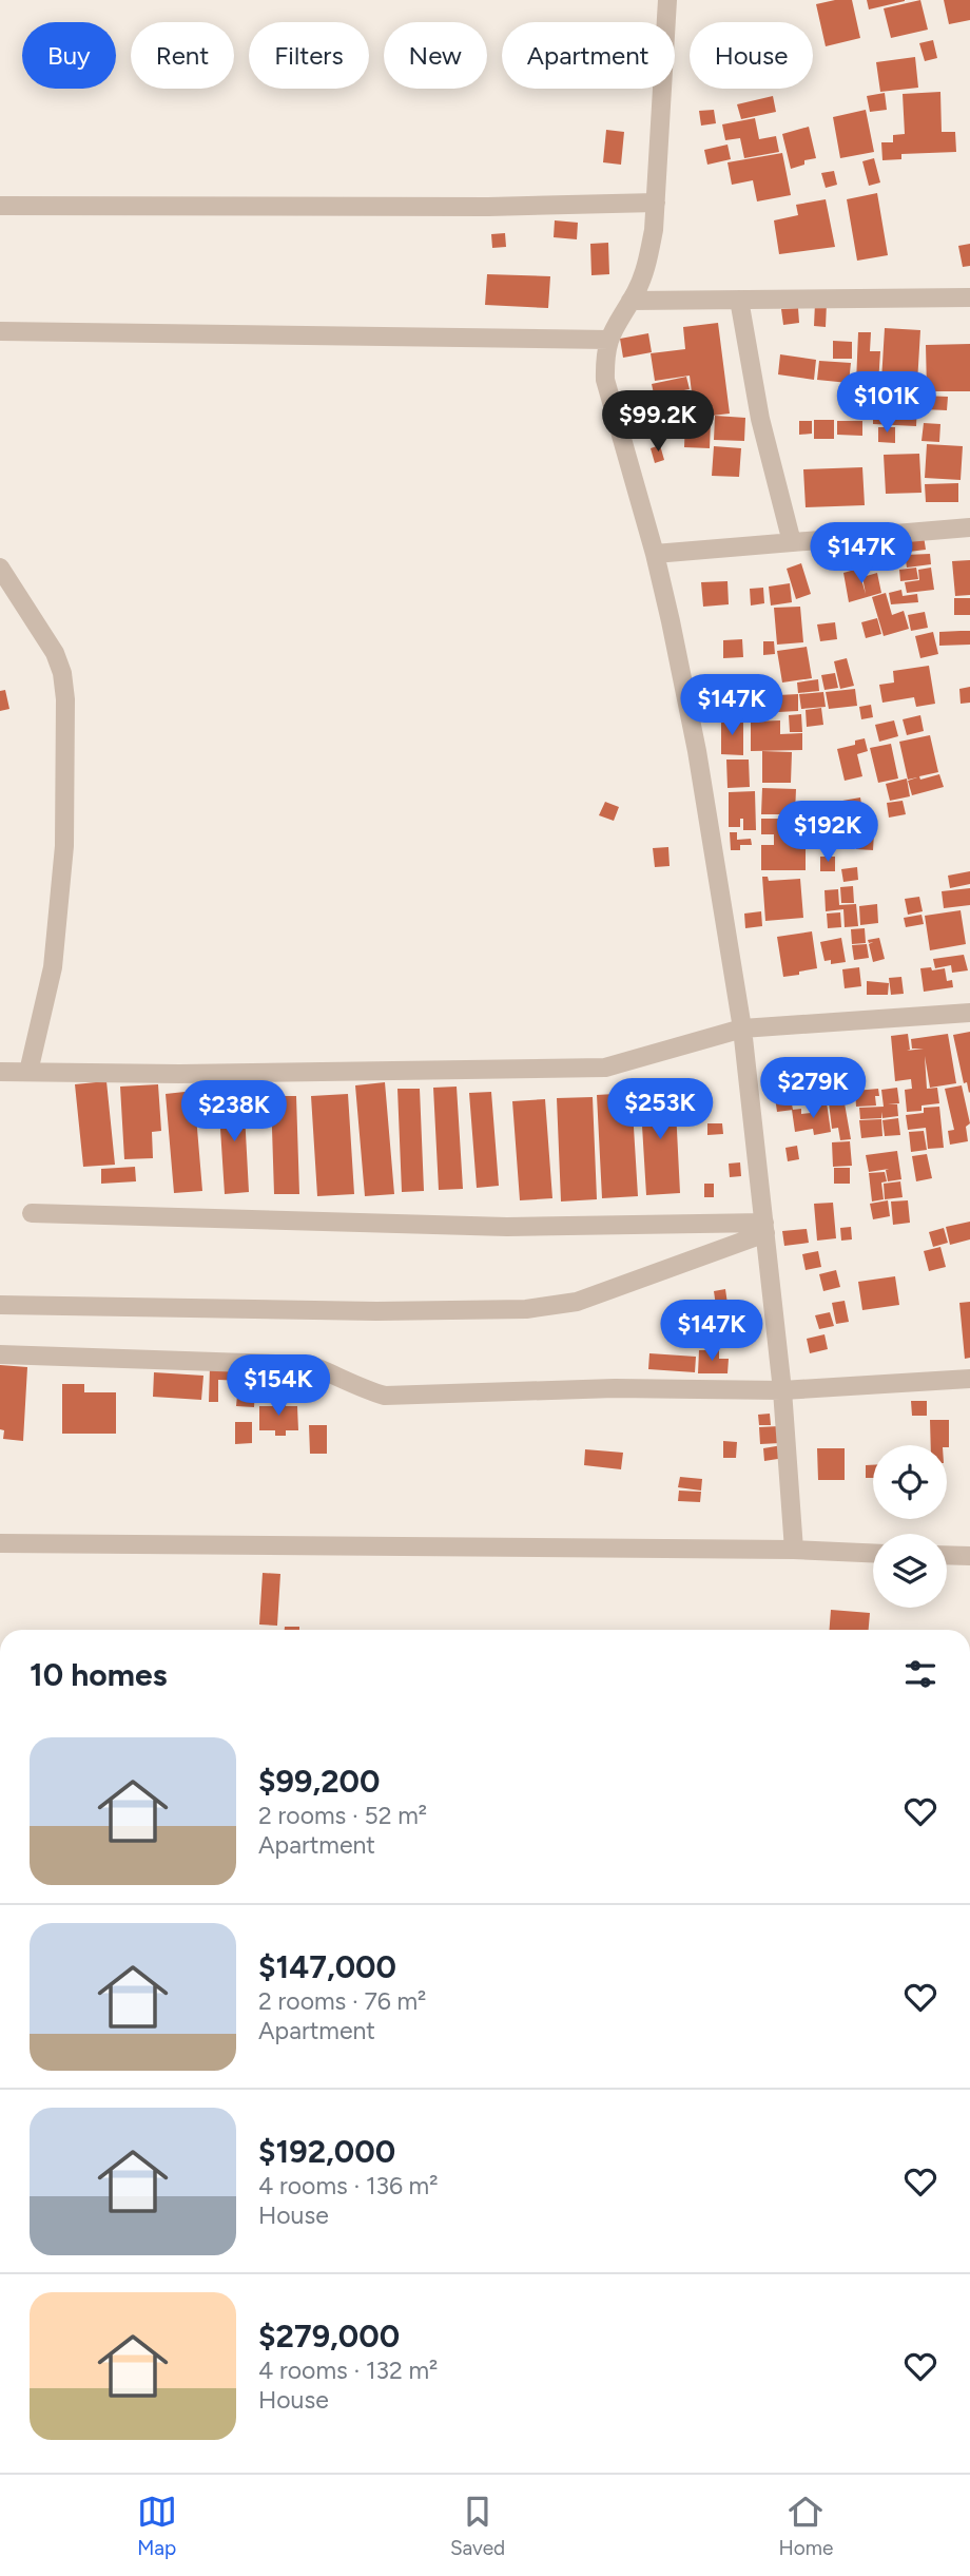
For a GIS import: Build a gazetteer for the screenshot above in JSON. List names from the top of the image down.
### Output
{
  "page": {
    "chip": [
      "Buy",
      "Rent",
      "Filters",
      "New",
      "Apartment",
      "House"
    ],
    "price": [
      "$101K",
      "$99.2K",
      "$147K",
      "$147K",
      "$192K",
      "$279K",
      "$253K",
      "$238K",
      "$147K",
      "$154K"
    ],
    "heading": "10 homes",
    "list": [
      {
        "name": "$99,200",
        "note": "2 rooms · 52 m² · Apartment"
      },
      {
        "name": "$147,000",
        "note": "2 rooms · 76 m² · Apartment"
      },
      {
        "name": "$192,000",
        "note": "4 rooms · 136 m² · House"
      },
      {
        "name": "$279,000",
        "note": "4 rooms · 132 m² · House"
      }
    ],
    "tabs": ["Map", "Saved", "Home"]
  }
}
